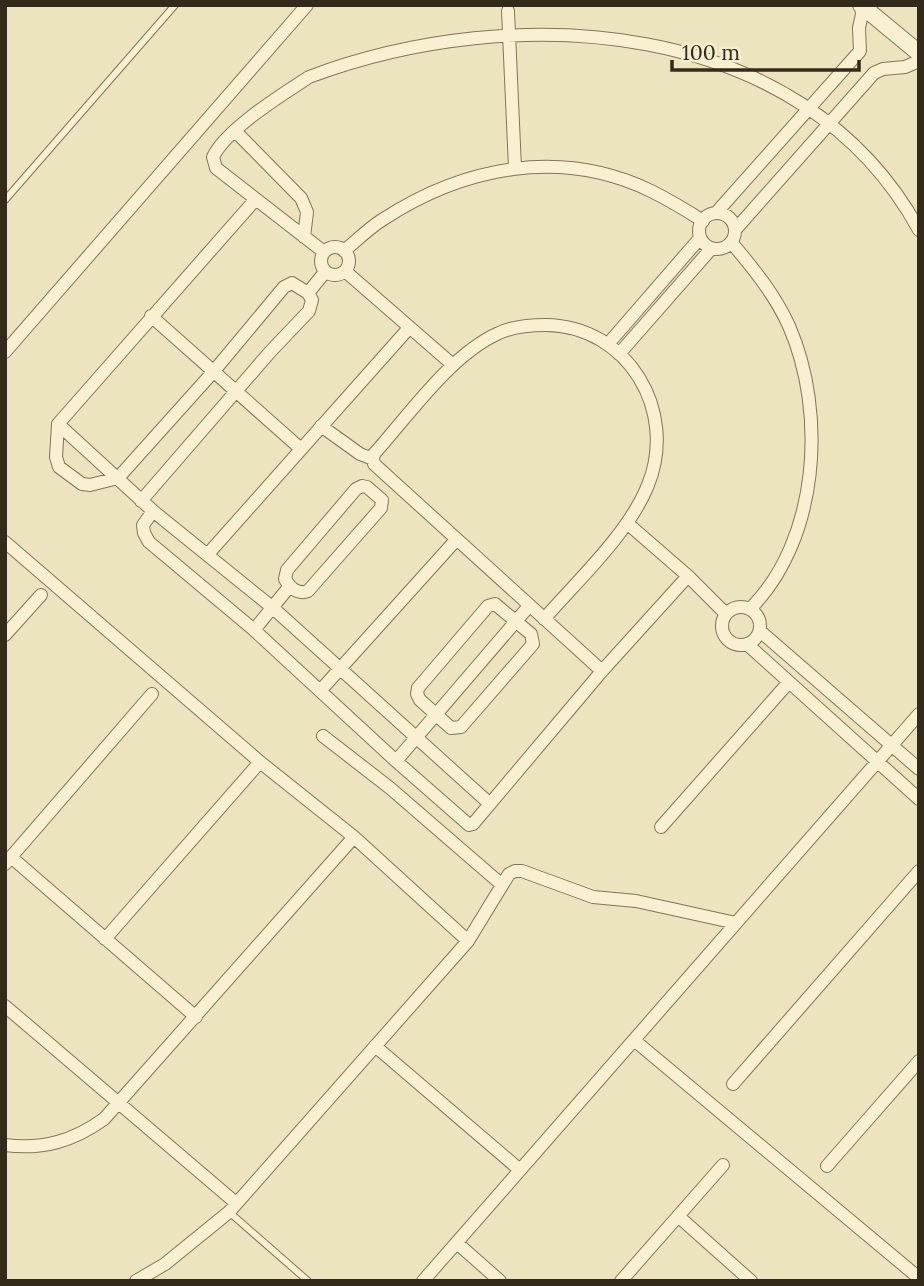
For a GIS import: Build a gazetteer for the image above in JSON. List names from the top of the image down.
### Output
{
  "scale_bar": "100 m"
}
